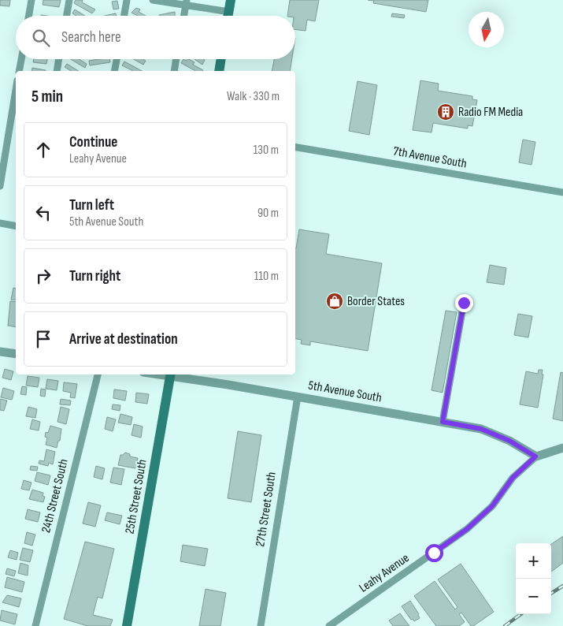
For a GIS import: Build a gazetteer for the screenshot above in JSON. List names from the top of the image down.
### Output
{
  "streets": {
    "main road": ["25th Street South"],
    "street": [
      "7th Avenue South",
      "5th Avenue South",
      "24th Street South",
      "27th Street South",
      "Leahy Avenue"
    ]
  },
  "crossings": [
    ["5th Avenue South", "25th Street South"],
    ["5th Avenue South", "27th Street South"],
    ["5th Avenue South", "Leahy Avenue"]
  ],
  "places": {
    "building": ["Radio FM Media"],
    "shop": ["Border States"]
  },
  "north": "bottom",
  "page": {
    "search": "Search here",
    "heading": ["5 min", "Walk · 330 m"],
    "list": [
      ["Continue", "Leahy Avenue", "130 m"],
      ["Turn left", "5th Avenue South", "90 m"],
      ["Turn right", "110 m"],
      "Arrive at destination"
    ],
    "map_buttons": ["+", "−"]
  }
}
